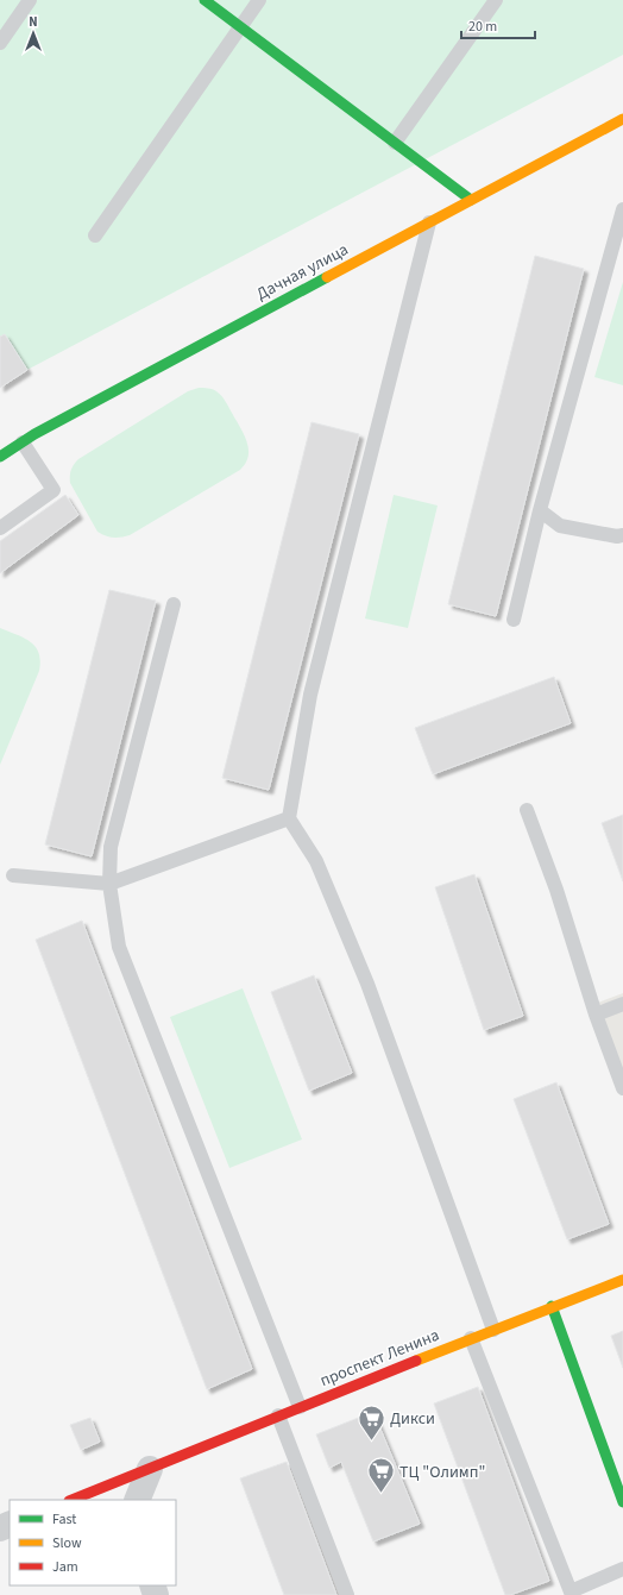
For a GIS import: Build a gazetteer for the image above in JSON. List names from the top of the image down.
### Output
{
  "streets": {
    "street": ["Дачная улица", "проспект Ленина"]
  },
  "places": {
    "supermarket": ["Дикси", "ТЦ \"Олимп\""]
  },
  "legend": ["Fast", "Slow", "Jam"],
  "scale_bar": "20 m",
  "north": "top"
}
